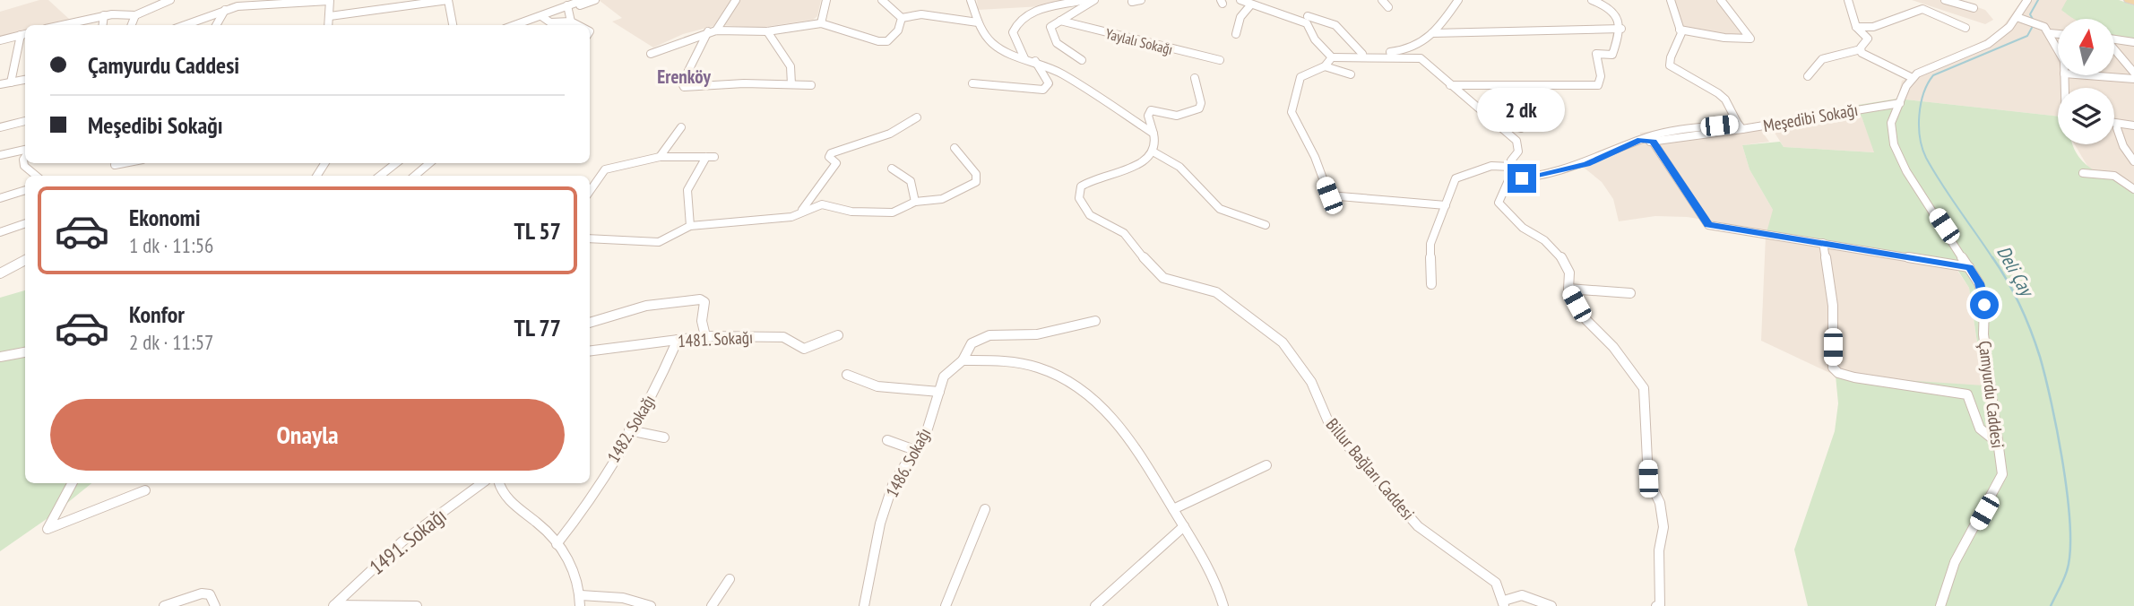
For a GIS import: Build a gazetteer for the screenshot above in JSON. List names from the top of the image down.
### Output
{
  "streets": {
    "street": [
      "Yaylalı Sokağı",
      "Meşedibi Sokağı",
      "1481. Sokağı",
      "Çamyurdu Caddesi",
      "1482. Sokağı",
      "1486. Sokağı",
      "Billur Bağları Caddesi",
      "1491. Sokağı"
    ]
  },
  "crossings": [
    ["Meşedibi Sokağı", "Çamyurdu Caddesi"],
    ["1481. Sokağı", "1482. Sokağı"]
  ],
  "districts": ["Erenköy"],
  "water": ["Deli Çay"],
  "north": "top",
  "page": {
    "banner": ["Çamyurdu Caddesi", "Meşedibi Sokağı"],
    "bubble": "2 dk",
    "list": [
      {
        "name": "Ekonomi",
        "note": "1 dk · 11:56",
        "value": "TL 57"
      },
      {
        "name": "Konfor",
        "note": "2 dk · 11:57",
        "value": "TL 77"
      }
    ],
    "buttons": "Onayla"
  }
}
